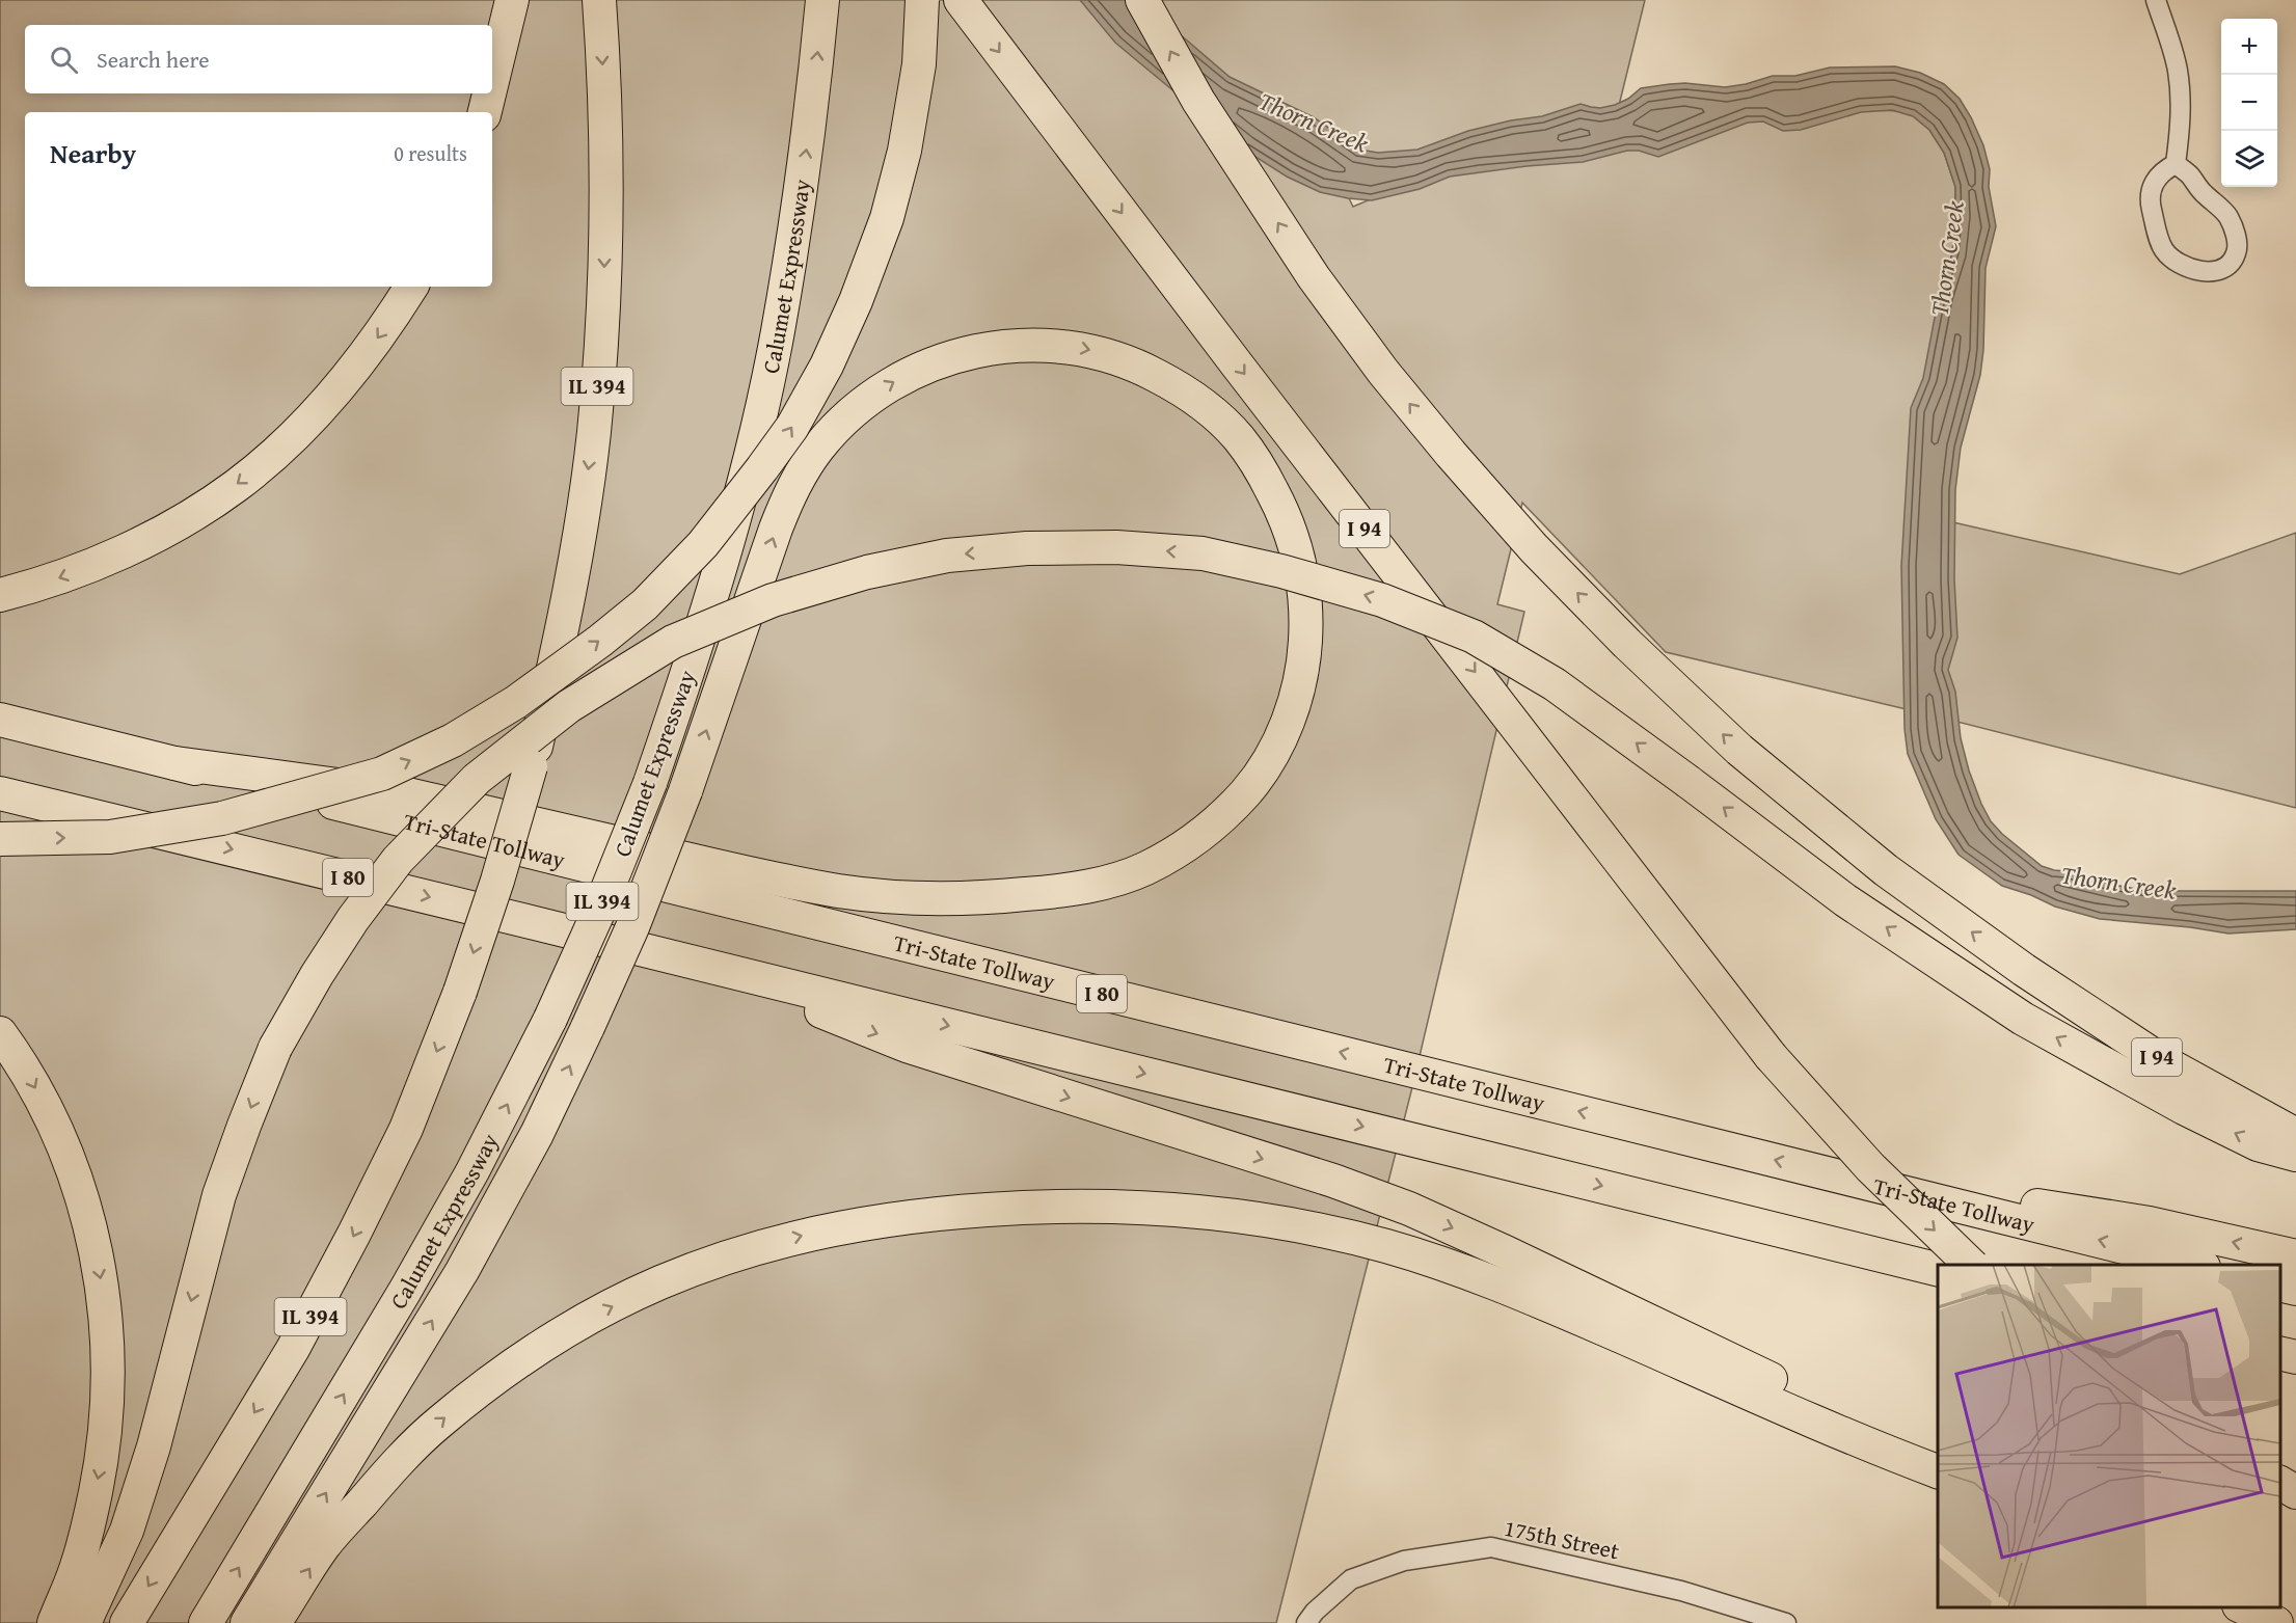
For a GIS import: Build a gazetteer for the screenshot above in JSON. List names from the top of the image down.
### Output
{
  "streets": {
    "highway": [
      "Calumet Expressway",
      "IL 394",
      "I 94",
      "Tri-State Tollway",
      "I 80"
    ],
    "street": ["175th Street"]
  },
  "water": ["Thorn Creek"],
  "page": {
    "map_buttons": ["+", "−"],
    "search": "Search here",
    "heading": ["Nearby", "0 results"]
  }
}
